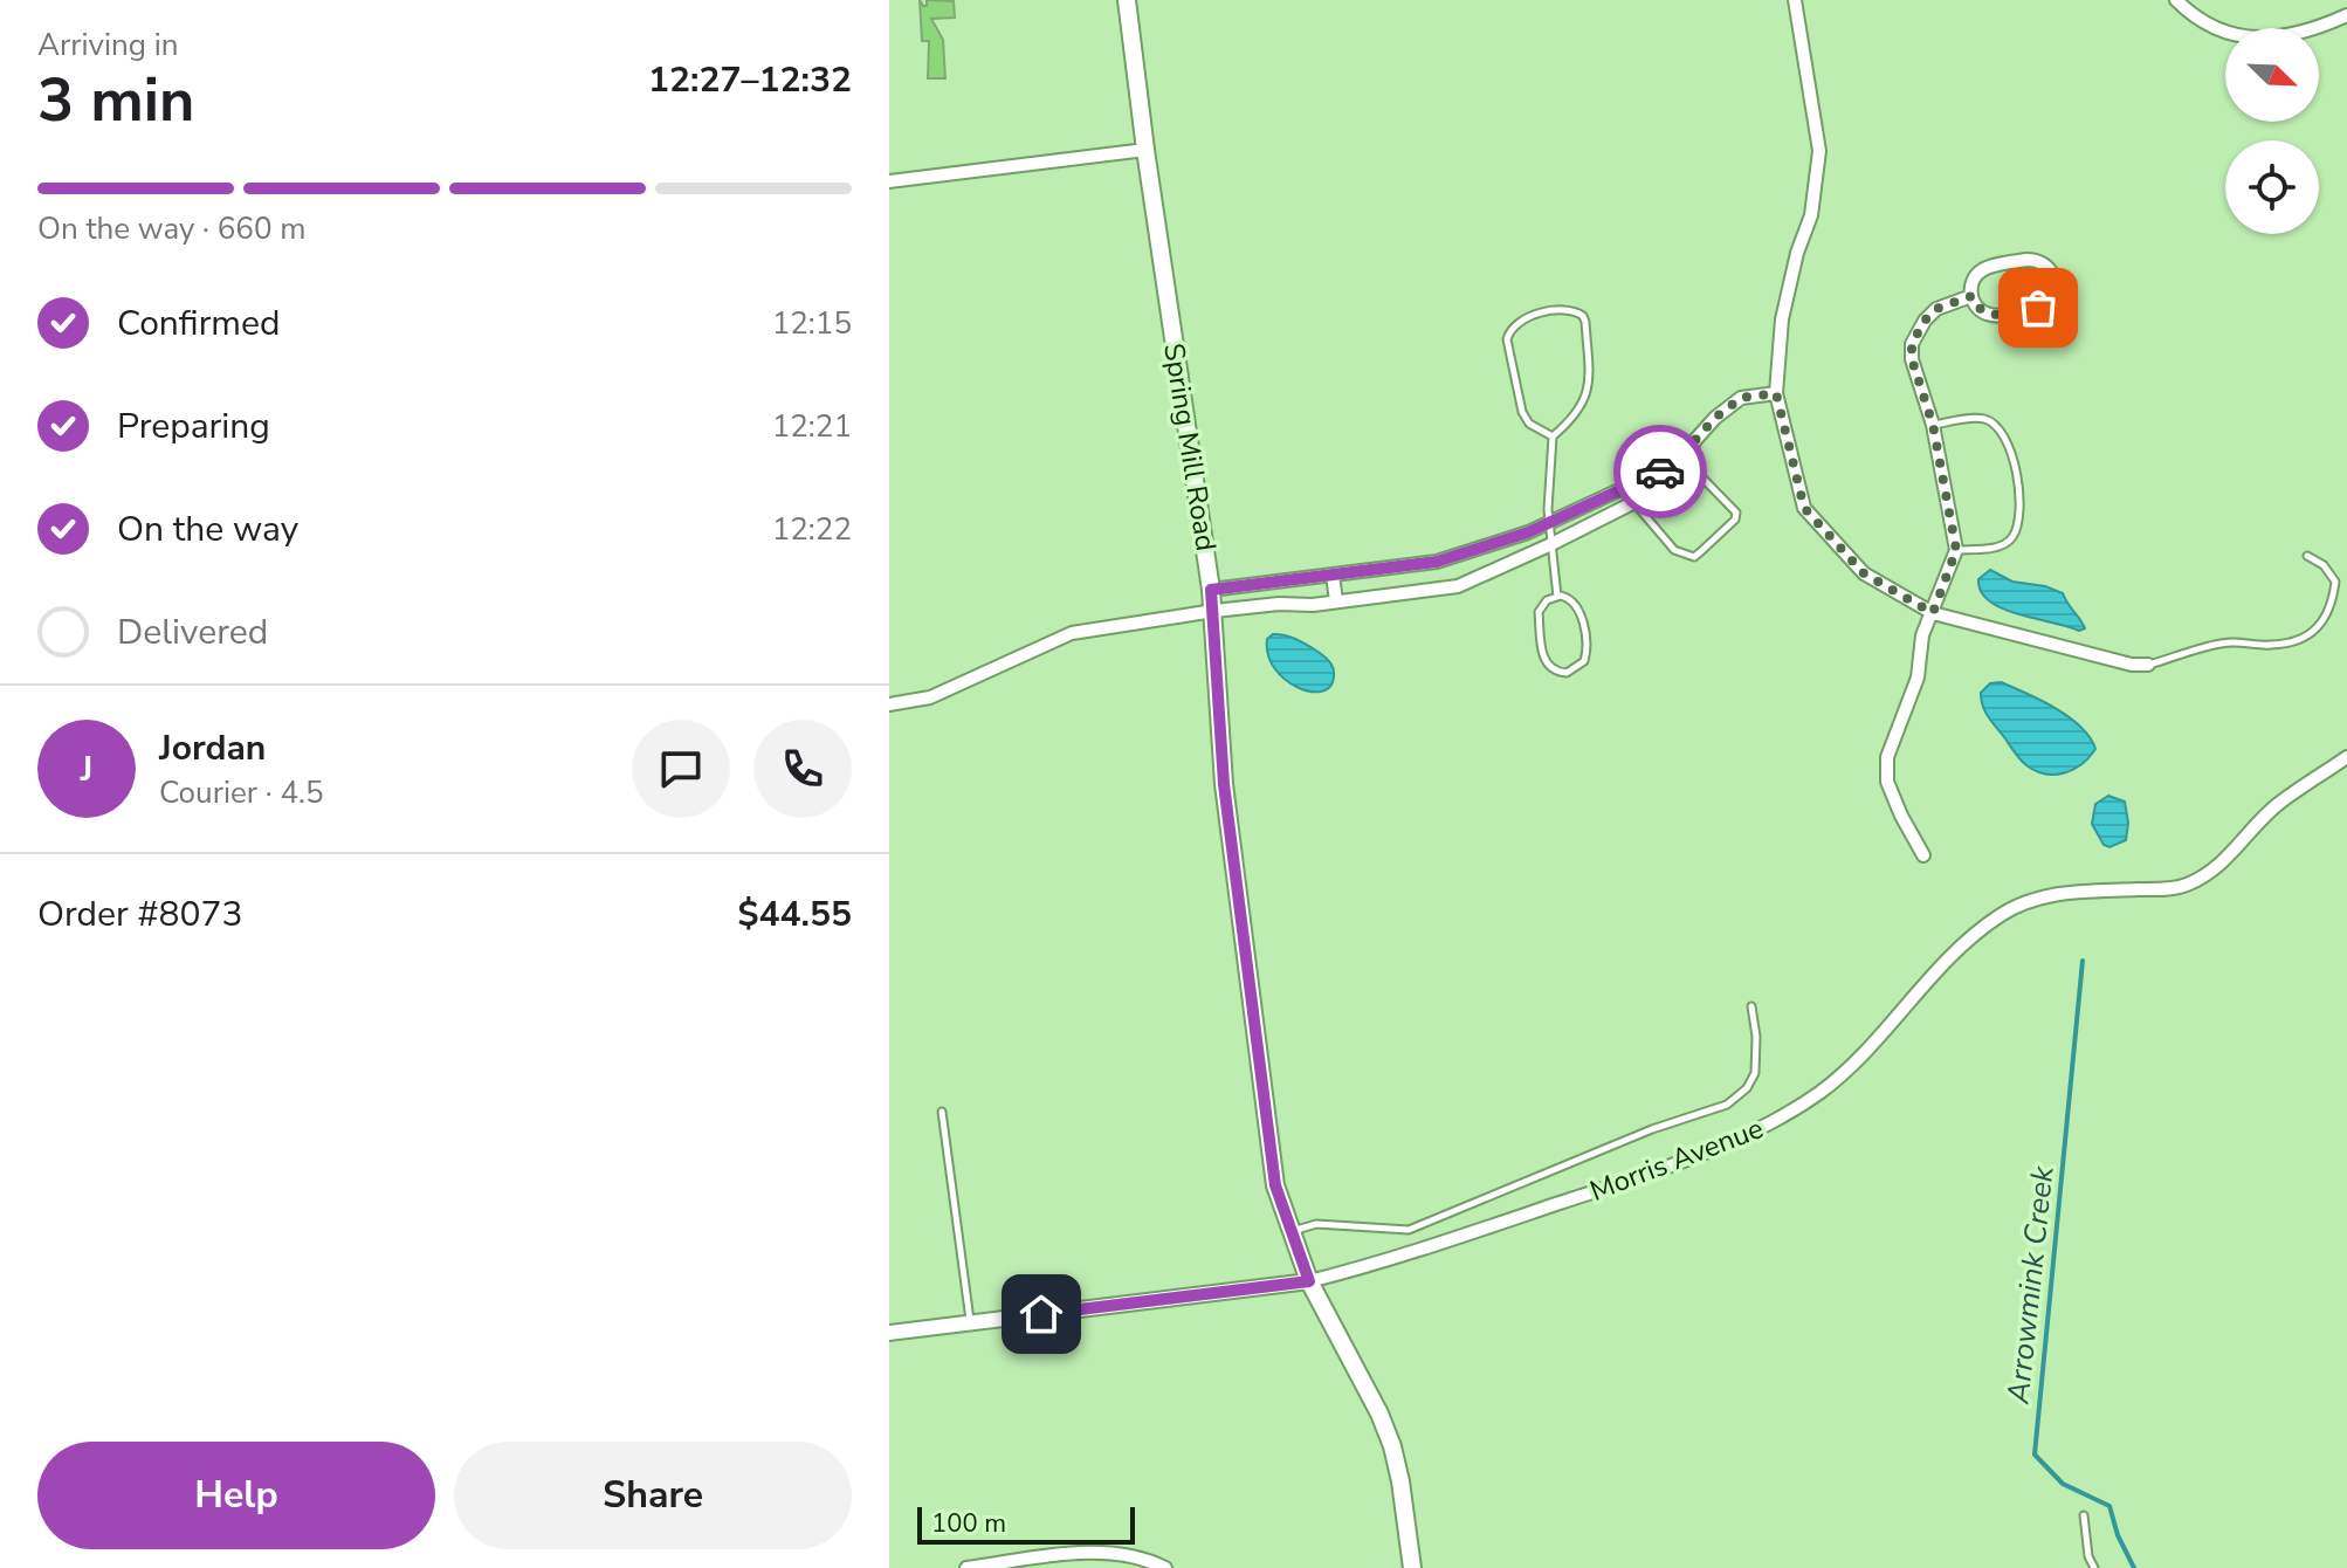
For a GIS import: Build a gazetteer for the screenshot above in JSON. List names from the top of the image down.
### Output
{
  "streets": {
    "main road": ["Spring Mill Road"],
    "street": ["Morris Avenue"]
  },
  "crossings": [
    ["Spring Mill Road", "Morris Avenue"]
  ],
  "water": ["Arrowmink Creek"],
  "scale_bar": "100 m",
  "north": "bottom right",
  "page": {
    "heading": ["3 min", "Arriving in", "12:27–12:32"],
    "panel": [
      "Jordan",
      "Courier · 4.5",
      "Order #8073",
      "$44.55"
    ],
    "bar": "On the way · 660 m",
    "list": [
      ["Confirmed", "12:15"],
      ["Preparing", "12:21"],
      ["On the way", "12:22"],
      "Delivered"
    ],
    "round": "J",
    "buttons": ["Help", "Share"],
    "scale": "100 m"
  }
}
